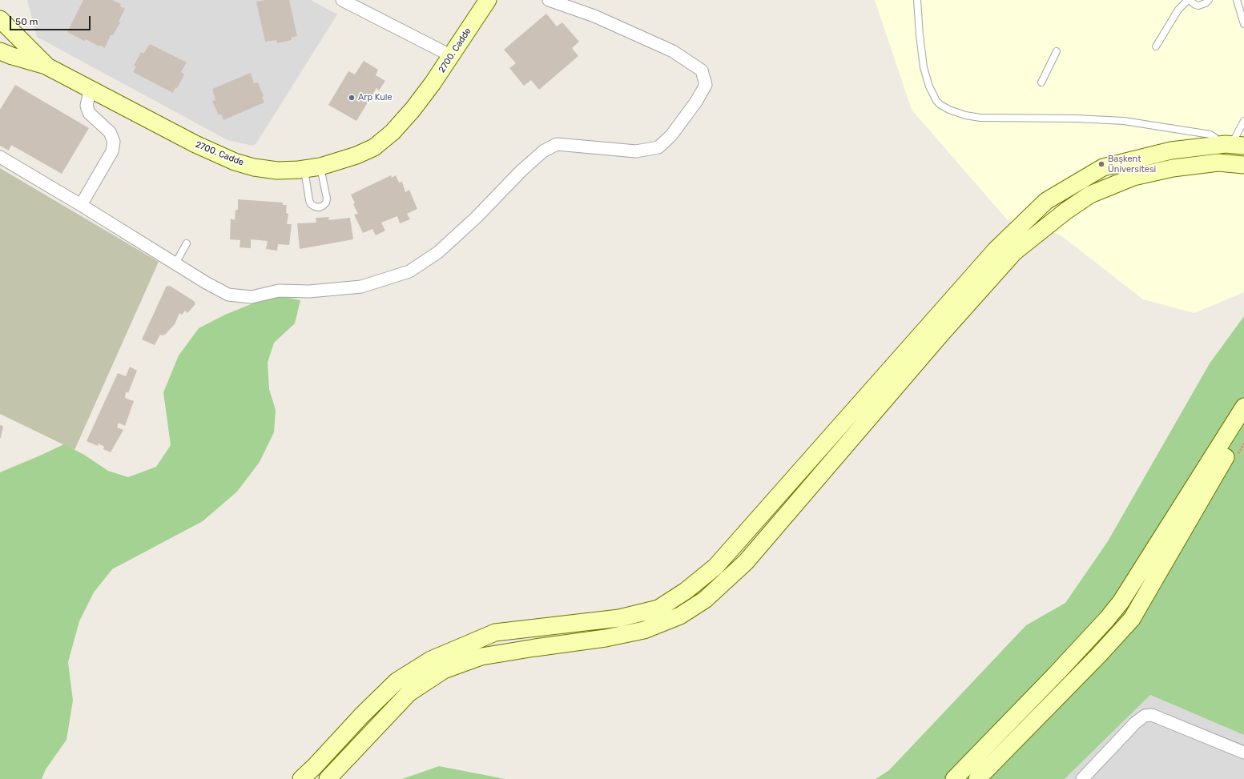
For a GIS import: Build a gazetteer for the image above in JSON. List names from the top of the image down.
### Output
{
  "streets": {
    "street": ["2700. Cadde"]
  },
  "places": ["Arp Kule", "Başkent Üniversitesi"],
  "scale_bar": "50 m"
}
